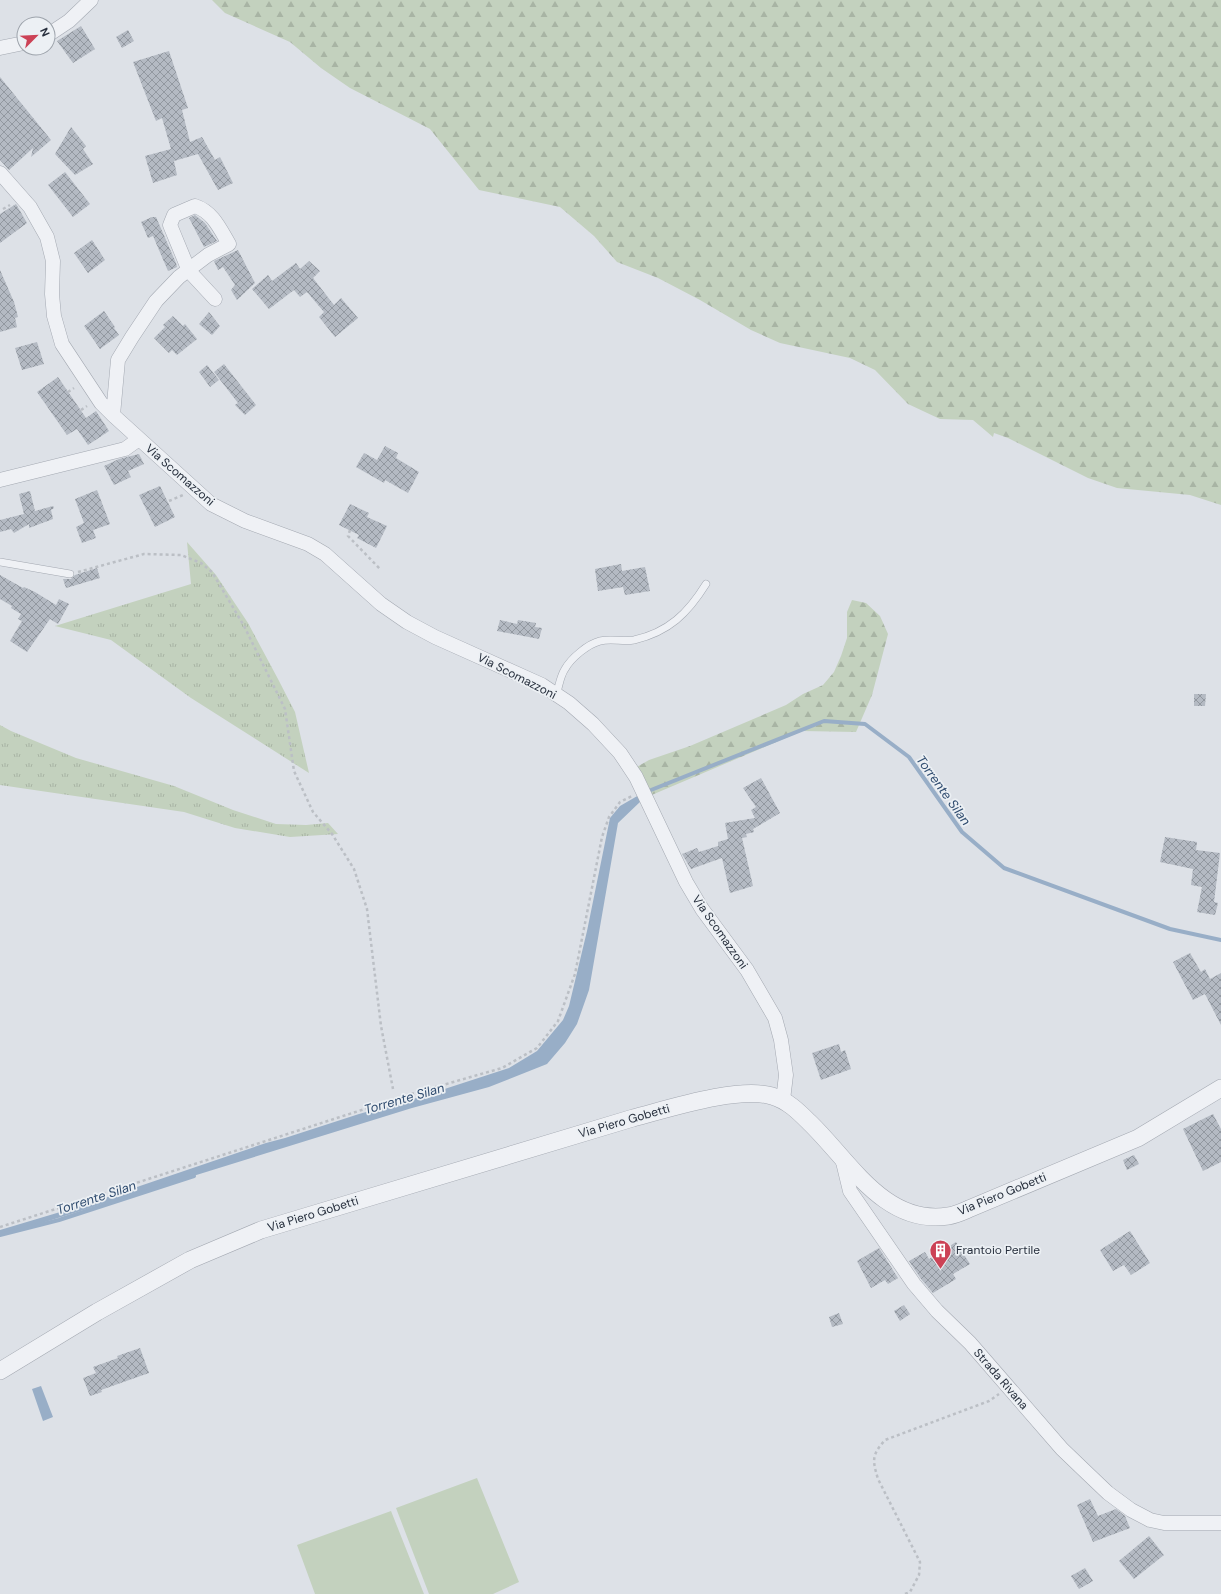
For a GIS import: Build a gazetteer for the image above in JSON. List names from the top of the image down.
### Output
{
  "streets": {
    "street": ["Via Scomazzoni", "Via Piero Gobetti", "Strada Rivana"]
  },
  "crossings": [
    ["Via Scomazzoni", "Via Piero Gobetti"],
    ["Via Piero Gobetti", "Strada Rivana"]
  ],
  "water": ["Torrente Silan"],
  "places": {
    "building": ["Frantoio Pertile"]
  },
  "north": "top right"
}
